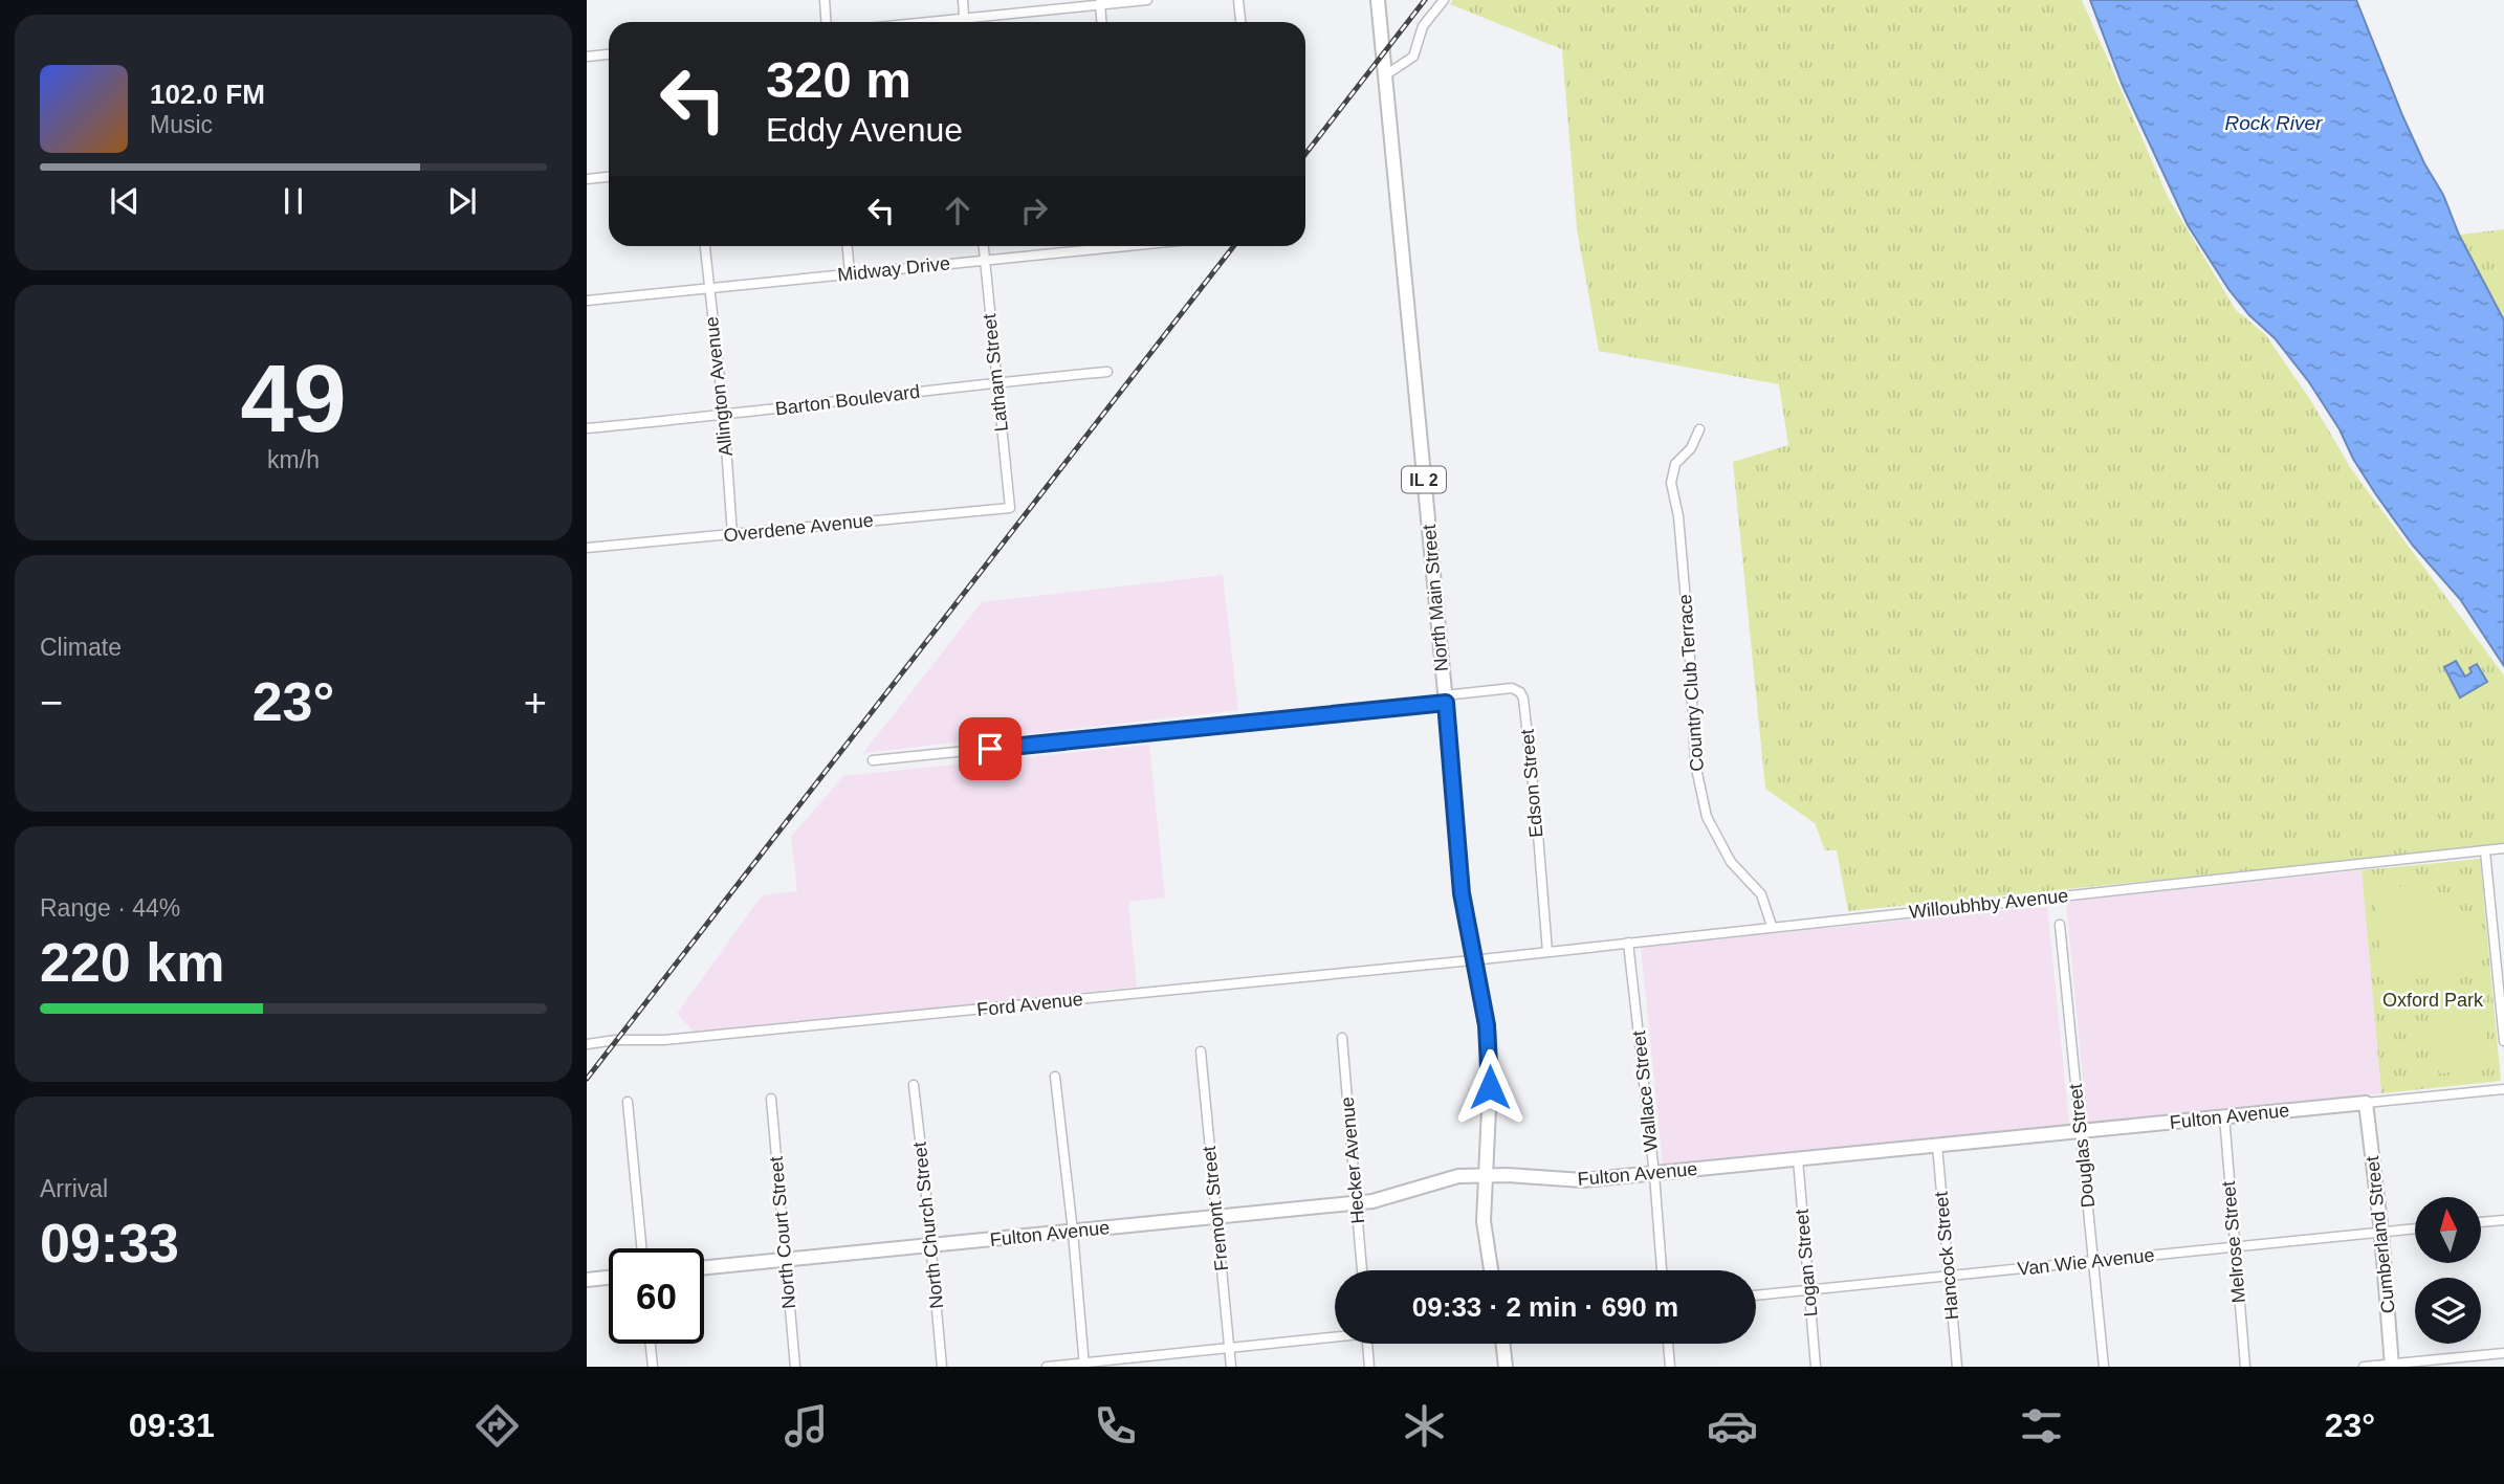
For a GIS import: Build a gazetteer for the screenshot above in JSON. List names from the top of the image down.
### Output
{
  "streets": {
    "street": [
      "Midway Drive",
      "Latham Street",
      "Allington Avenue",
      "Barton Boulevard",
      "IL 2",
      "Overdene Avenue",
      "North Main Street",
      "Country Club Terrace",
      "Edson Street",
      "Willoubhby Avenue",
      "Ford Avenue",
      "Wallace Street",
      "Fulton Avenue",
      "Douglas Street",
      "Hecker Avenue",
      "Fremont Street",
      "North Church Street",
      "North Court Street",
      "Cumberland Street",
      "Melrose Street",
      "Hancock Street",
      "Van Wie Avenue",
      "Logan Street"
    ]
  },
  "crossings": [
    ["Midway Drive", "Latham Street"],
    ["Midway Drive", "Allington Avenue"],
    ["Latham Street", "Barton Boulevard"],
    ["Latham Street", "Overdene Avenue"],
    ["Allington Avenue", "Barton Boulevard"],
    ["Allington Avenue", "Overdene Avenue"],
    ["North Main Street", "Edson Street"],
    ["North Main Street", "Willoubhby Avenue"],
    ["North Main Street", "Ford Avenue"],
    ["North Main Street", "Fulton Avenue"],
    ["Country Club Terrace", "Willoubhby Avenue"],
    ["Edson Street", "Willoubhby Avenue"],
    ["Willoubhby Avenue", "Ford Avenue"],
    ["Willoubhby Avenue", "Wallace Street"],
    ["Wallace Street", "Fulton Avenue"],
    ["Fulton Avenue", "Douglas Street"],
    ["Fulton Avenue", "Hecker Avenue"],
    ["Fulton Avenue", "Fremont Street"],
    ["Fulton Avenue", "North Church Street"],
    ["Fulton Avenue", "North Court Street"],
    ["Fulton Avenue", "Cumberland Street"],
    ["Fulton Avenue", "Melrose Street"],
    ["Fulton Avenue", "Hancock Street"],
    ["Fulton Avenue", "Logan Street"],
    ["Douglas Street", "Van Wie Avenue"],
    ["Cumberland Street", "Van Wie Avenue"],
    ["Melrose Street", "Van Wie Avenue"],
    ["Hancock Street", "Van Wie Avenue"],
    ["Van Wie Avenue", "Logan Street"]
  ],
  "water": ["Rock River"],
  "parks": ["Oxford Park"],
  "north": "top",
  "page": {
    "turn": ["320 m", "Eddy Avenue"],
    "song": ["102.0 FM", "Music"],
    "tile": [
      ["49", "km/h"],
      "Climate",
      ["Range · 44%", "220 km"],
      ["Arrival", "09:33"]
    ],
    "heat": ["−", "23°", "+"],
    "limit": "60",
    "trip": "09:33 · 2 min · 690 m",
    "tabs": ["09:31", "23°"]
  }
}
